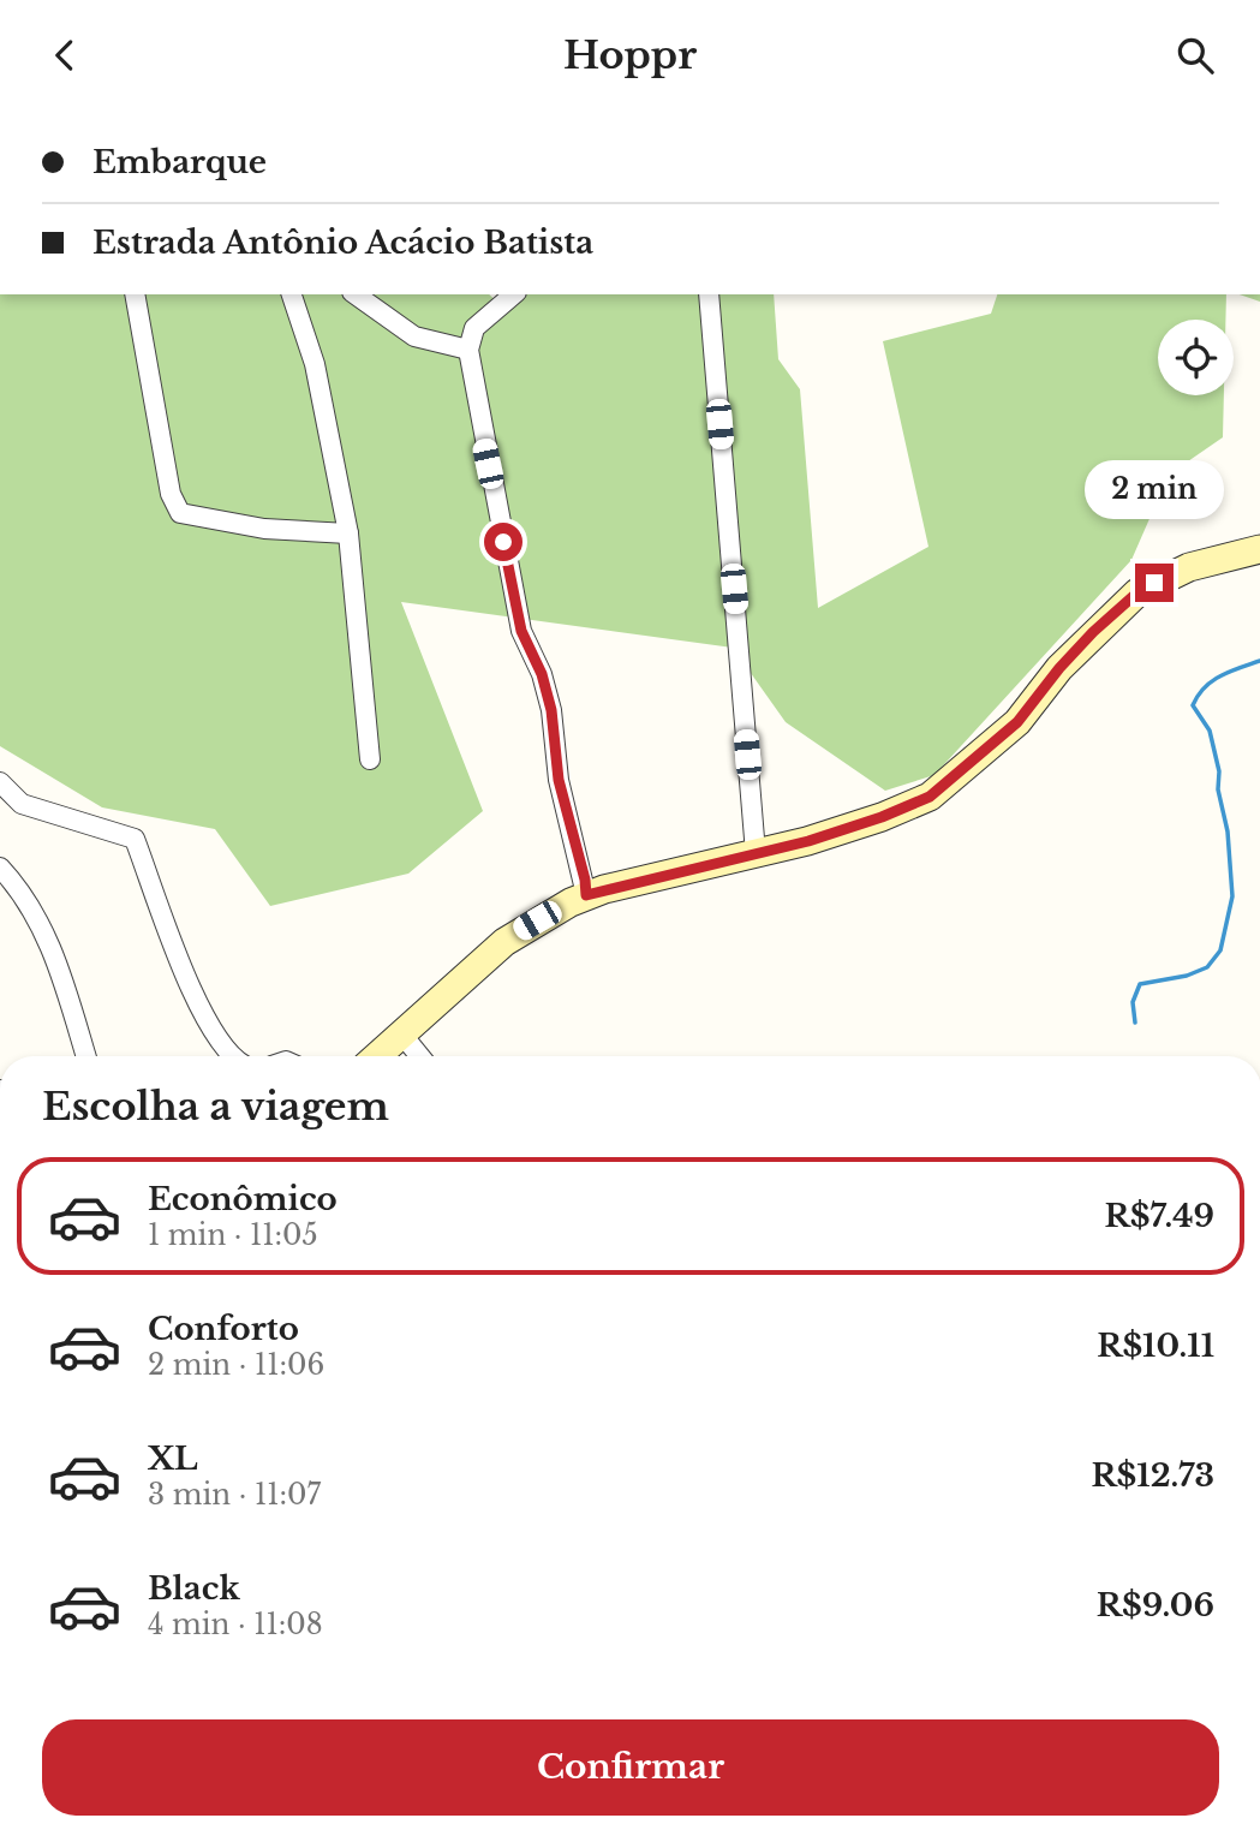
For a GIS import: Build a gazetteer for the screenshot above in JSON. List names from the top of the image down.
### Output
{
  "page": {
    "header": "Hoppr",
    "banner": ["Embarque", "Estrada Antônio Acácio Batista"],
    "bubble": "2 min",
    "heading": "Escolha a viagem",
    "list": [
      {
        "name": "Econômico",
        "note": "1 min · 11:05",
        "value": "R$7.49"
      },
      {
        "name": "Conforto",
        "note": "2 min · 11:06",
        "value": "R$10.11"
      },
      {
        "name": "XL",
        "note": "3 min · 11:07",
        "value": "R$12.73"
      },
      {
        "name": "Black",
        "note": "4 min · 11:08",
        "value": "R$9.06"
      }
    ],
    "buttons": "Confirmar"
  }
}
